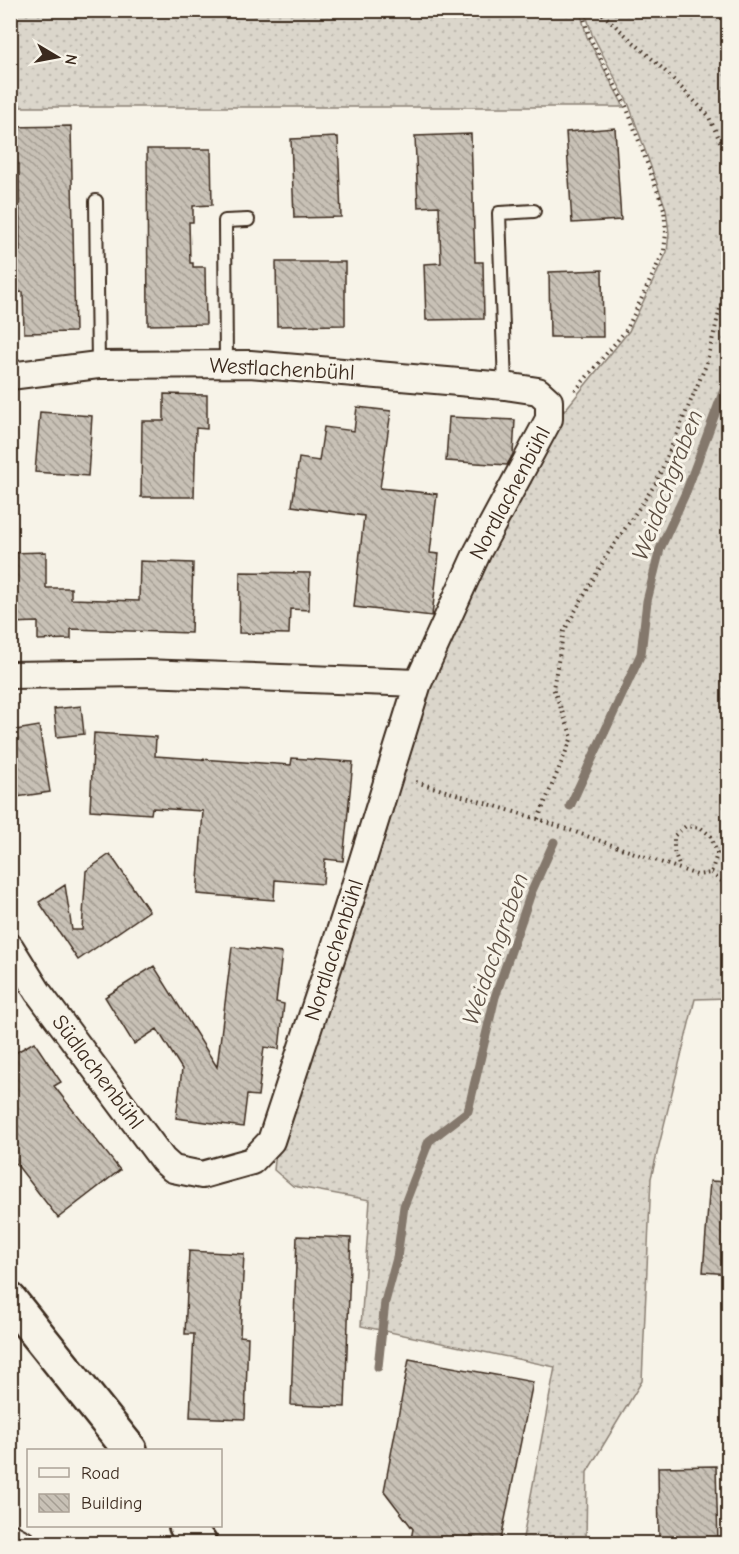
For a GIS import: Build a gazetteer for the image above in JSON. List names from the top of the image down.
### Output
{
  "streets": {
    "street": ["Westlachenbühl", "Nordlachenbühl", "Südlachenbühl"]
  },
  "crossings": [
    ["Westlachenbühl", "Nordlachenbühl"],
    ["Nordlachenbühl", "Südlachenbühl"]
  ],
  "water": ["Weidachgraben"],
  "legend": ["Road", "Building"],
  "north": "right"
}
